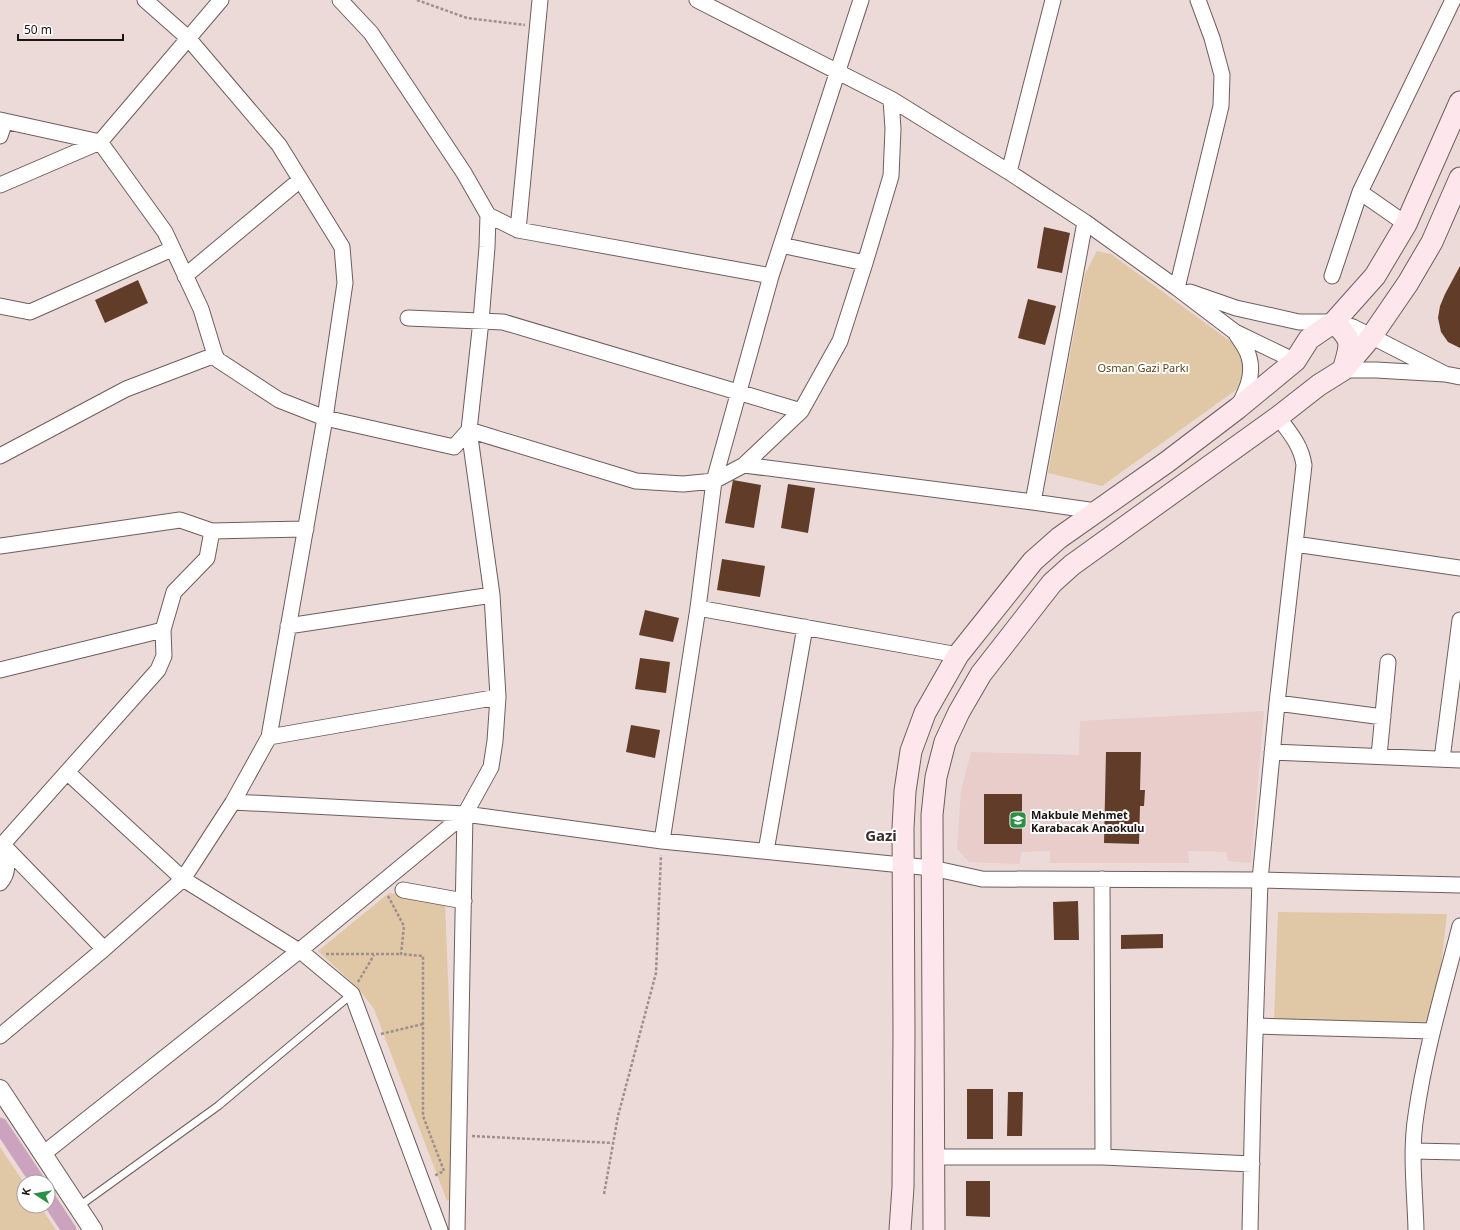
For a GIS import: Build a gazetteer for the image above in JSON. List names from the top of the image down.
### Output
{
  "districts": ["Gazi"],
  "parks": ["Osman Gazi Parkı"],
  "places": {
    "school or university": ["Makbule Mehmet Karabacak Anaokulu"]
  },
  "scale_bar": "50 m",
  "north": "left"
}
